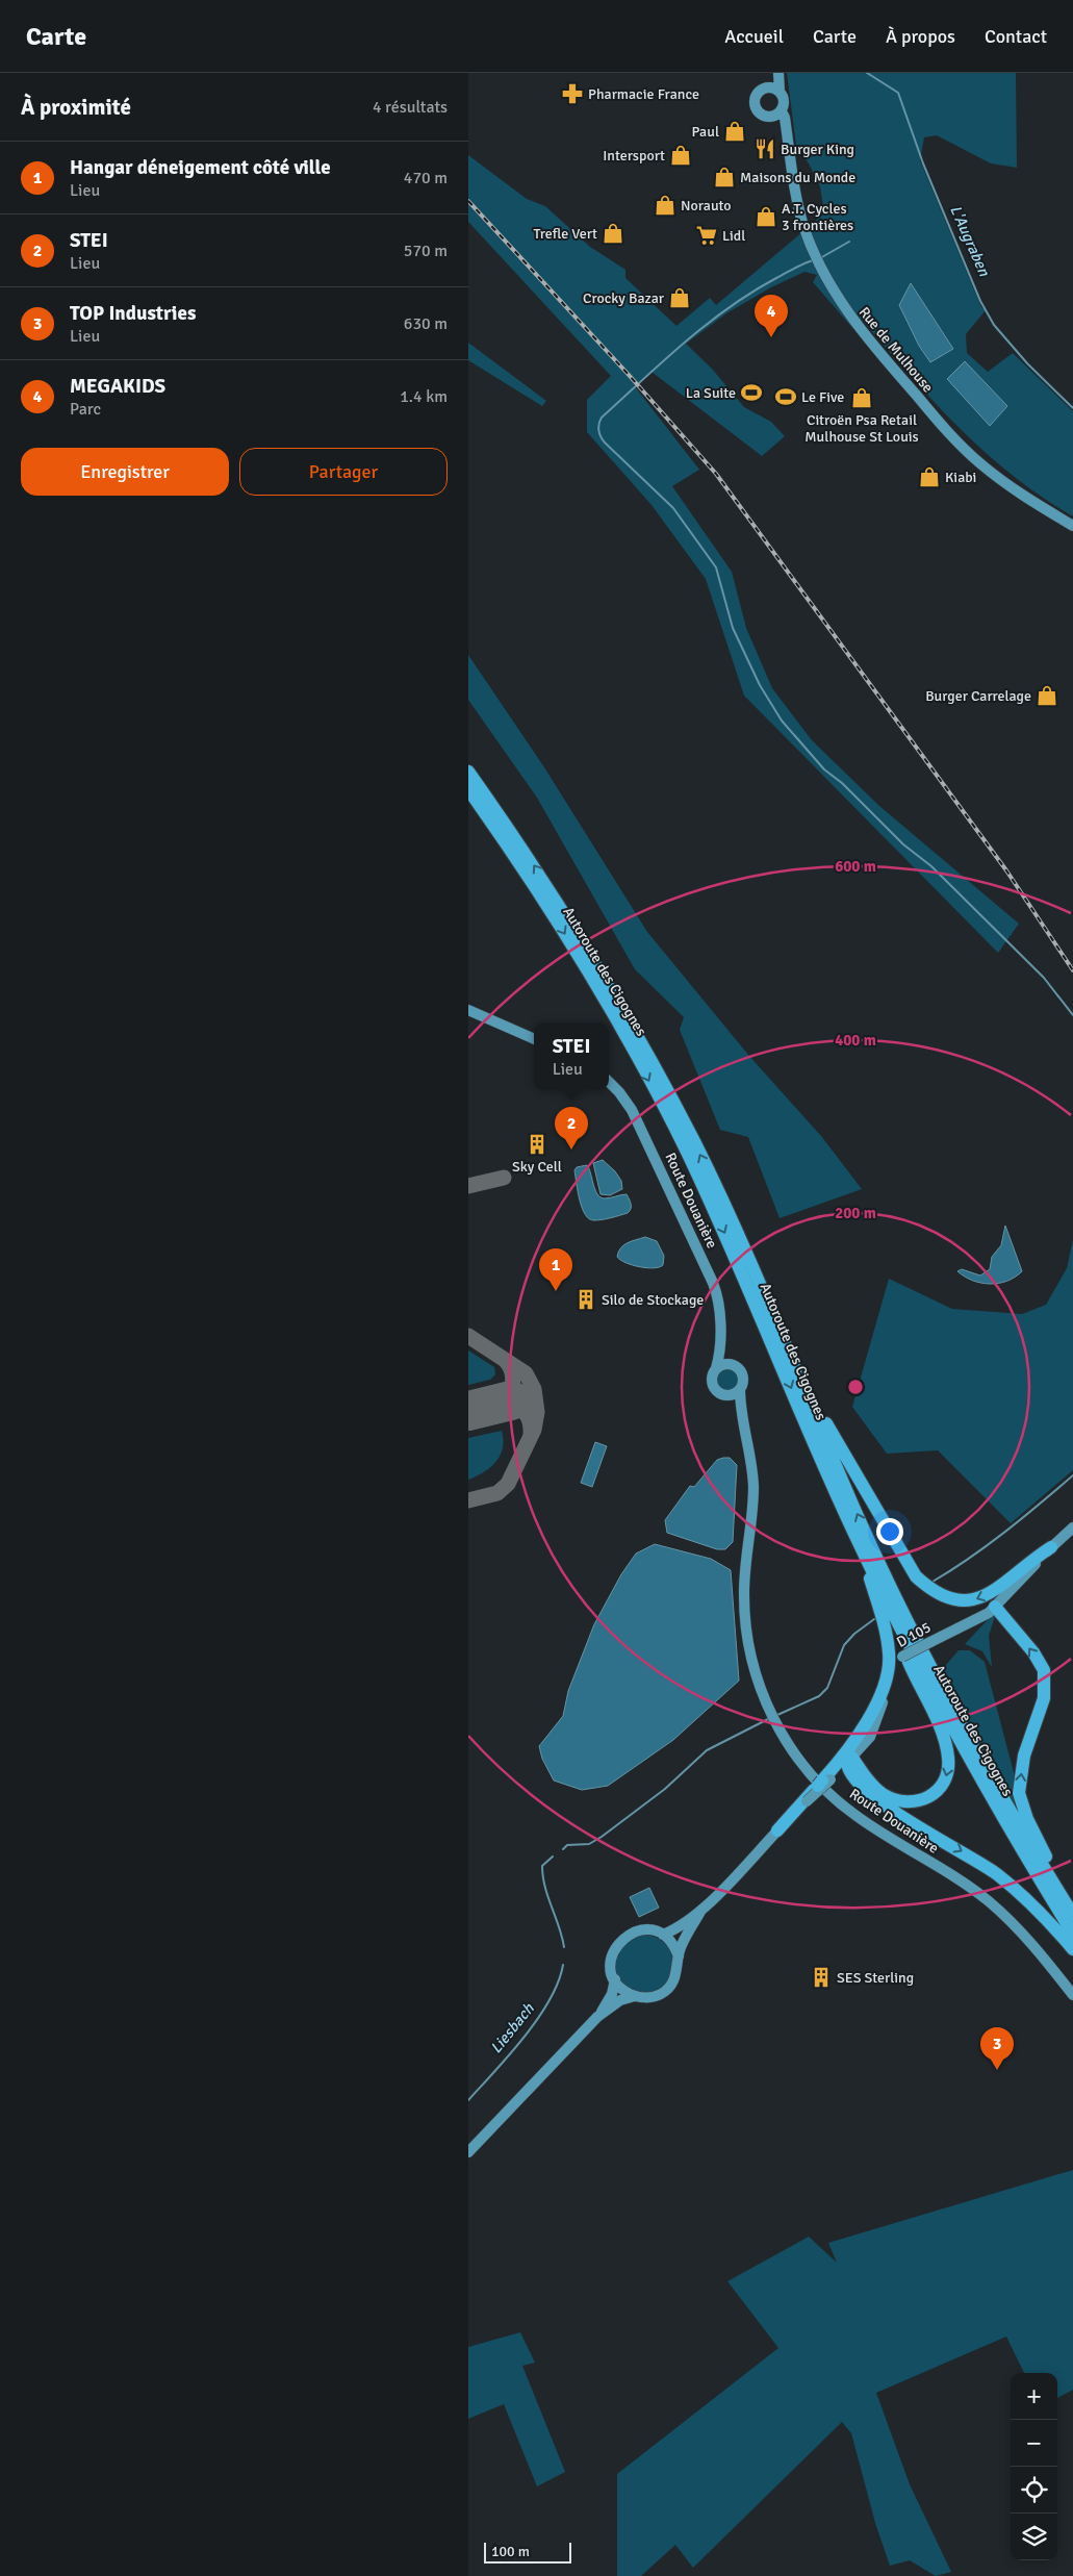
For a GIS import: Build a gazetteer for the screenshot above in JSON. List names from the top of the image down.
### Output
{
  "streets": {
    "highway": ["Autoroute des Cigognes"],
    "main road": ["Rue de Mulhouse", "Route Douanière", "D 105"]
  },
  "water": ["L'Augraben", "Liesbach"],
  "places": {
    "pharmacy": ["Pharmacie France"],
    "shop": [
      "Paul",
      "Intersport",
      "Maisons du Monde",
      "Norauto",
      "A.T. Cycles 3 frontières",
      "Trefle Vert",
      "Crocky Bazar",
      "Citroën Psa Retail Mulhouse St Louis",
      "Kiabi",
      "Burger Carrelage"
    ],
    "restaurant": ["Burger King"],
    "supermarket": ["Lidl"],
    "sports": ["La Suite", "Le Five"],
    "building": ["Sky Cell", "Silo de Stockage", "SES Sterling"]
  },
  "scale_bar": "100 m",
  "page": {
    "header": "Carte",
    "nav": [
      "Accueil",
      "Carte",
      "À propos",
      "Contact"
    ],
    "heading": ["À proximité", "4 résultats"],
    "list": [
      {
        "mark": "1",
        "name": "Hangar déneigement côté ville",
        "note": "Lieu",
        "value": "470 m"
      },
      {
        "mark": "2",
        "name": "STEI",
        "note": "Lieu",
        "value": "570 m"
      },
      {
        "mark": "3",
        "name": "TOP Industries",
        "note": "Lieu",
        "value": "630 m"
      },
      {
        "mark": "4",
        "name": "MEGAKIDS",
        "note": "Parc",
        "value": "1.4 km"
      }
    ],
    "pins": [
      "4",
      "2",
      "1",
      "3"
    ],
    "buttons": ["Enregistrer", "Partager"],
    "popup": ["STEI", "Lieu"],
    "map_buttons": ["+", "−"],
    "scale": "100 m"
  },
  "rings": ["600 m", "400 m", "200 m"]
}
